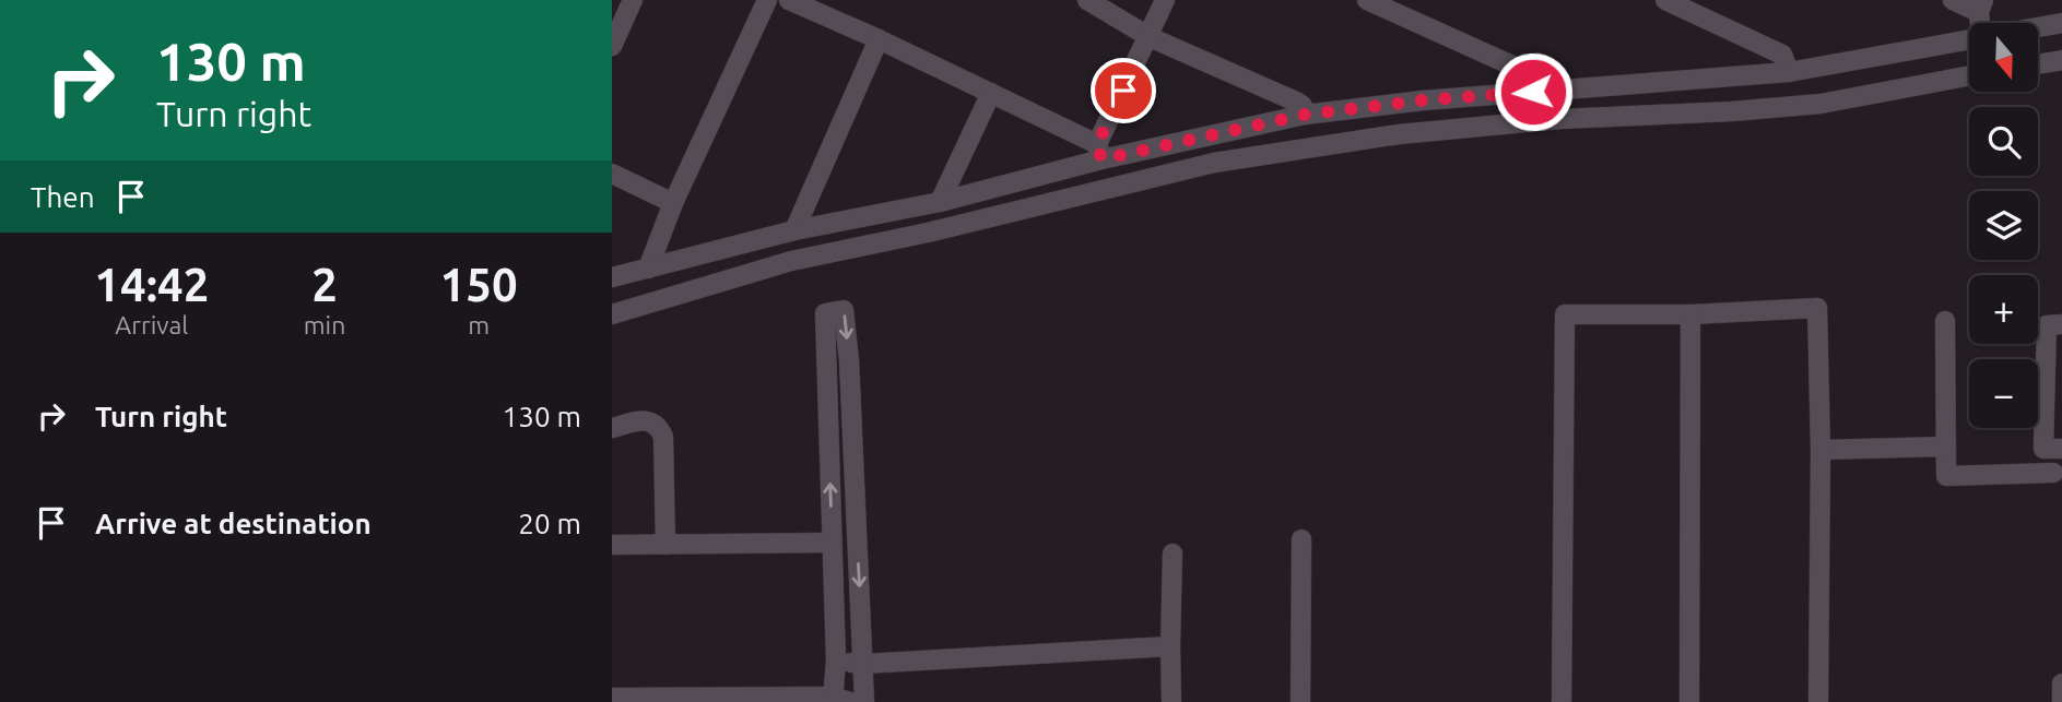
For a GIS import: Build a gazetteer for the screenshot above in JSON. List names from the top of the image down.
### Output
{
  "north": "bottom",
  "page": {
    "turn": ["130 m", "Turn right"],
    "map_buttons": ["+", "−"],
    "then": "Then",
    "eta": [
      "14:42",
      "Arrival",
      "2",
      "min",
      "150",
      "m"
    ],
    "list": [
      {
        "name": "Turn right",
        "value": "130 m"
      },
      {
        "name": "Arrive at destination",
        "value": "20 m"
      }
    ]
  }
}
